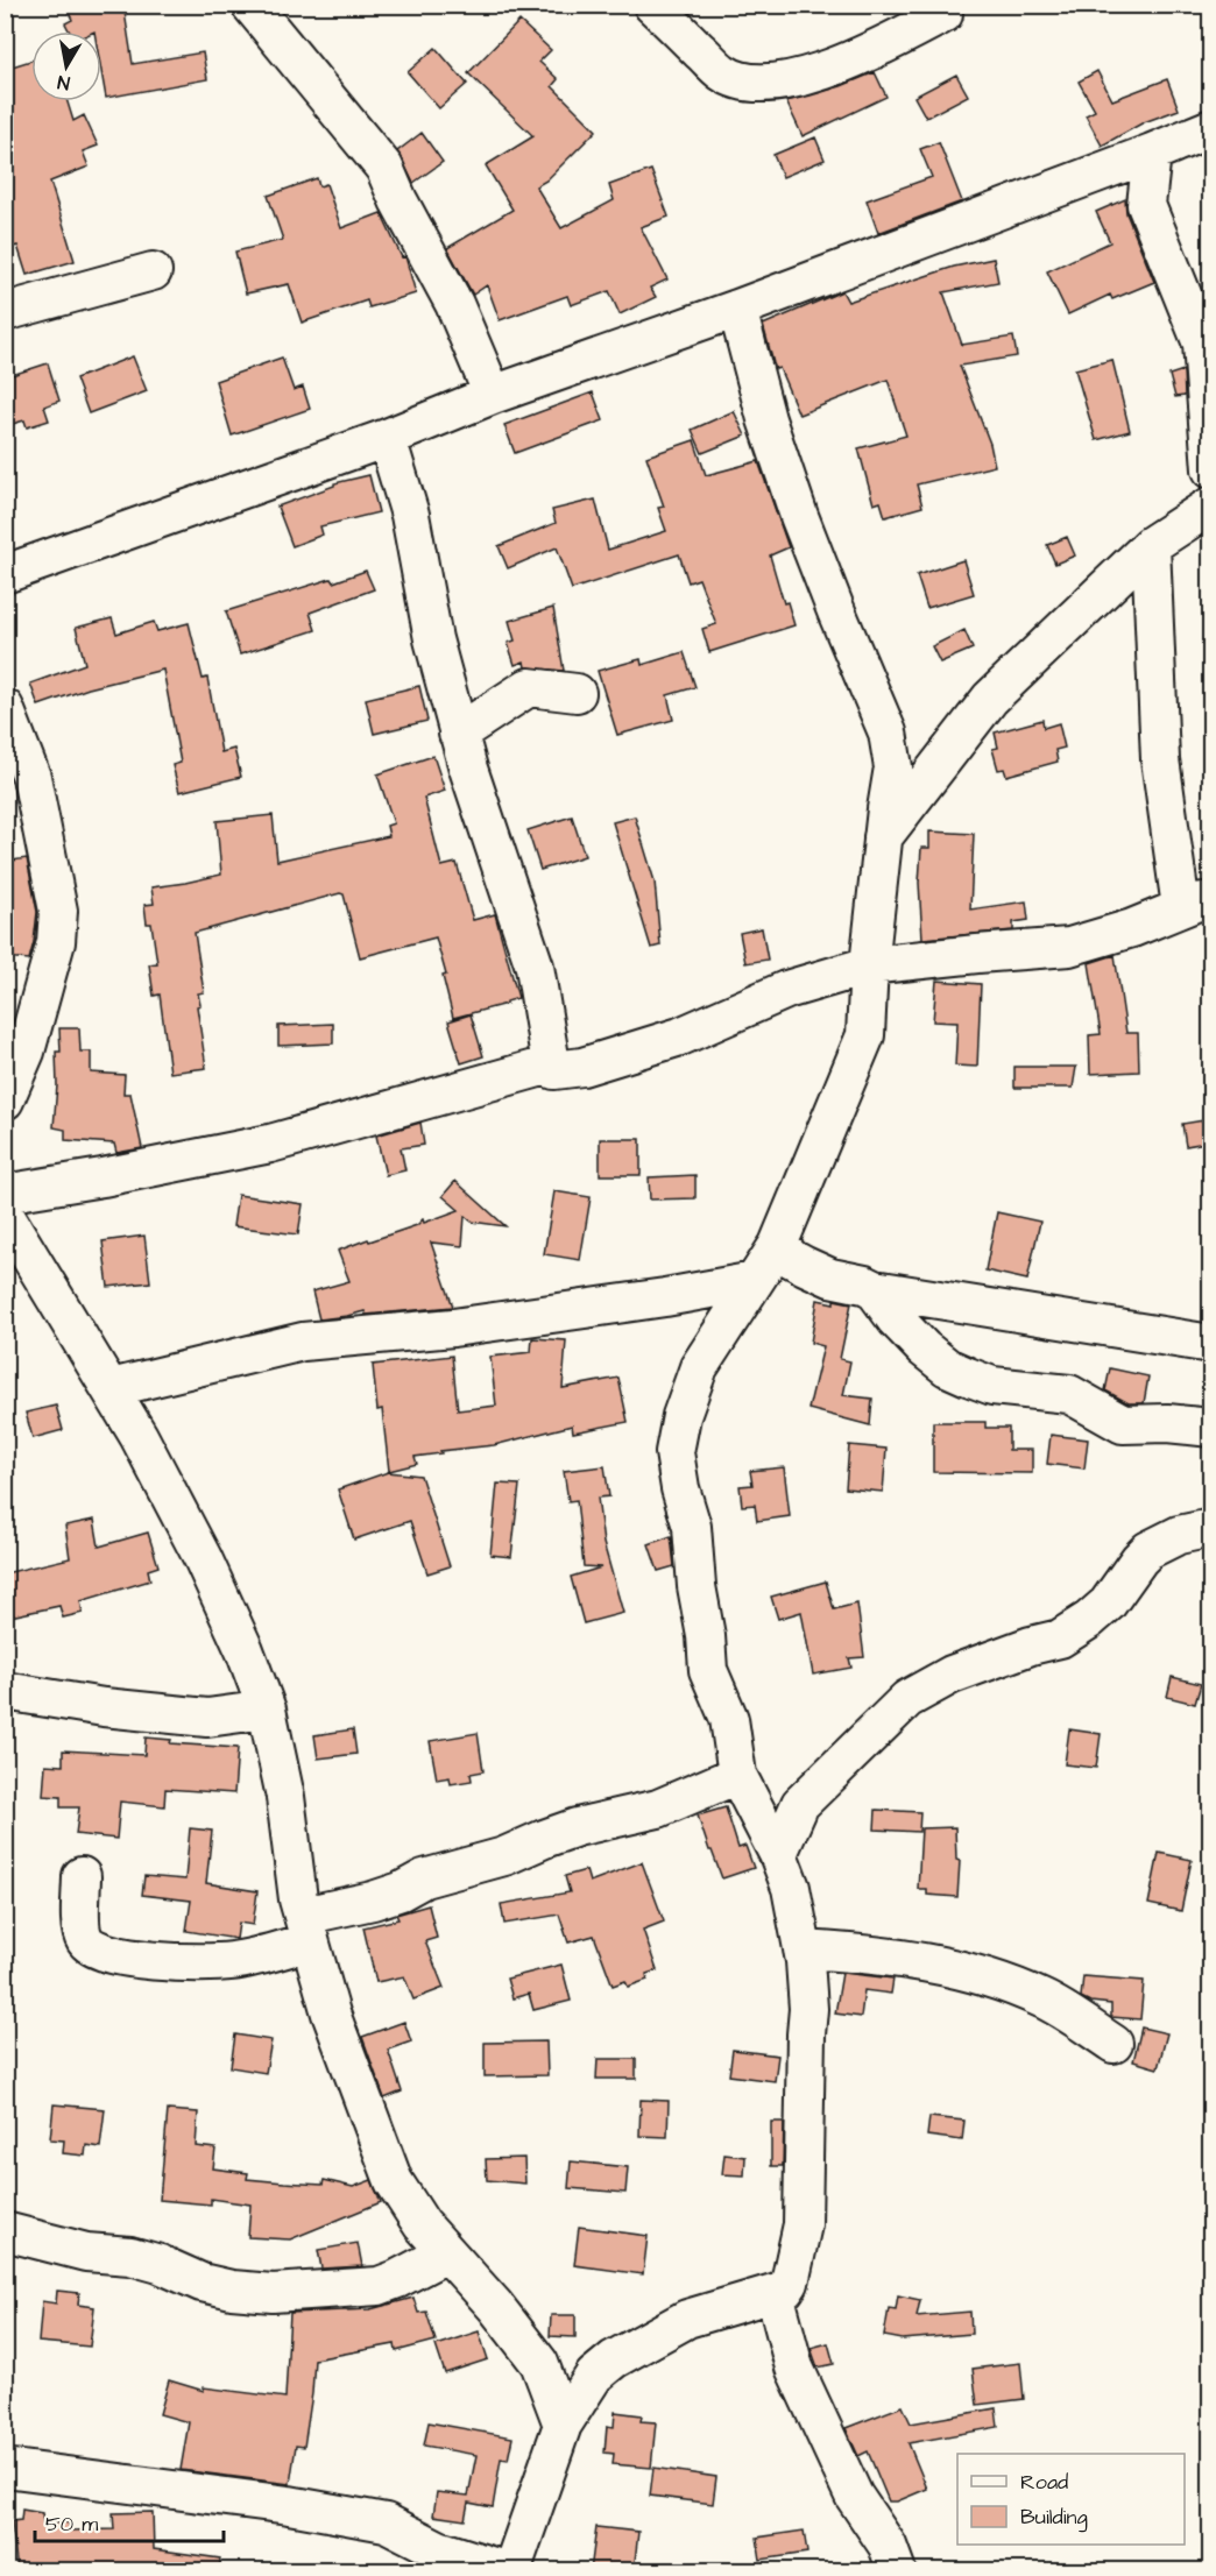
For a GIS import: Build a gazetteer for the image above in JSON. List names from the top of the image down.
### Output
{
  "legend": ["Road", "Building"],
  "scale_bar": "50 m",
  "north": "bottom"
}
